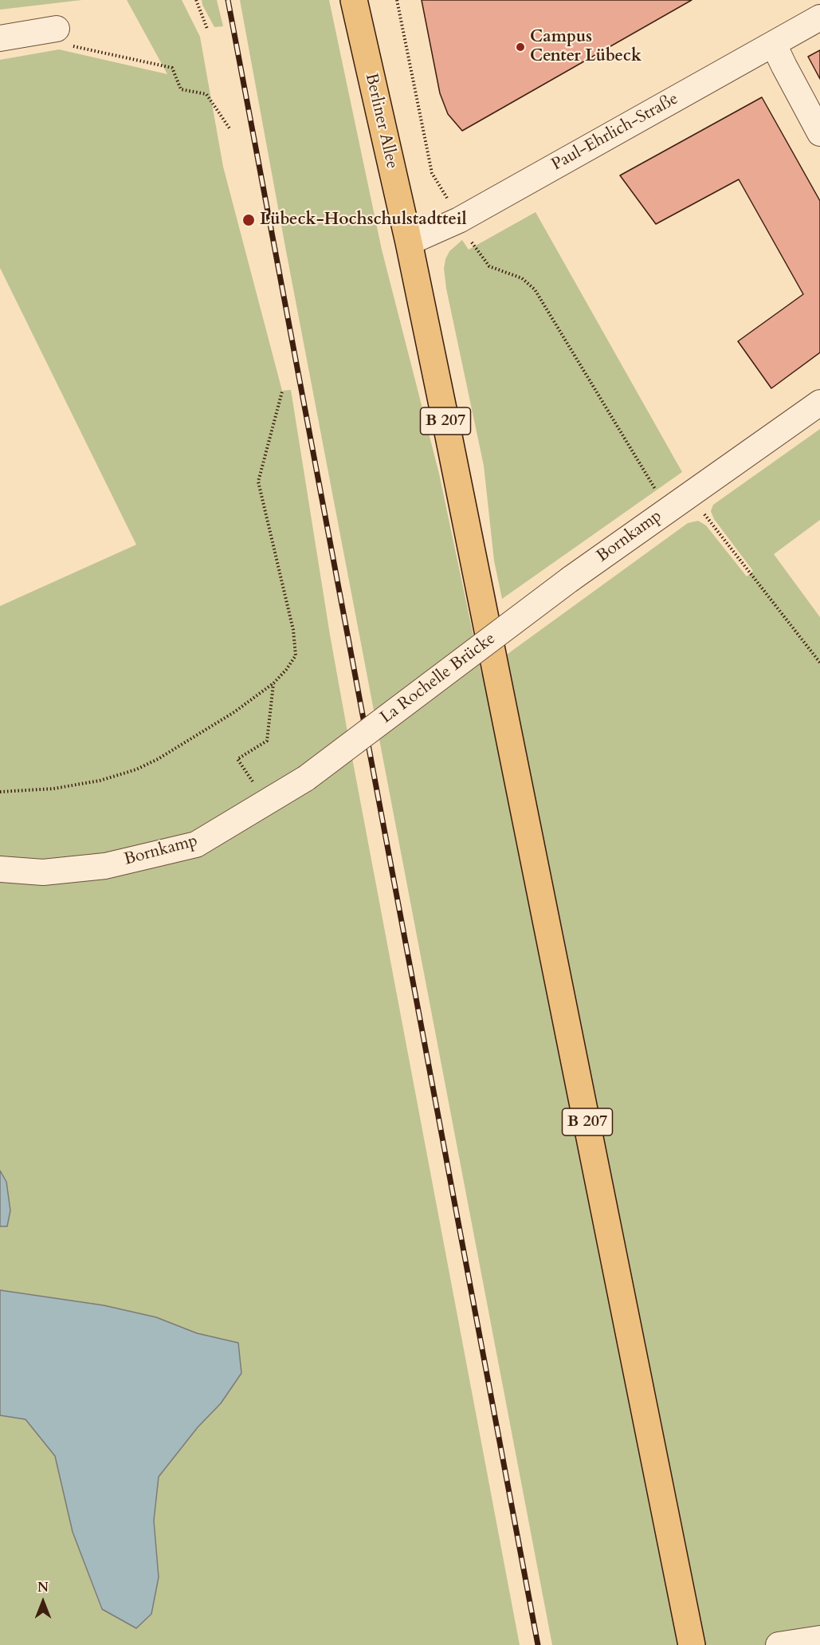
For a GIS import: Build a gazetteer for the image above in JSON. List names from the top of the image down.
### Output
{
  "streets": {
    "main road": ["Berliner Allee", "B 207"],
    "street": ["Paul-Ehrlich-Straße", "Bornkamp", "La Rochelle Brücke"]
  },
  "crossings": [
    ["Berliner Allee", "Paul-Ehrlich-Straße"],
    ["Berliner Allee", "B 207"],
    ["Paul-Ehrlich-Straße", "B 207"],
    ["Bornkamp", "La Rochelle Brücke"]
  ],
  "places": ["Campus Center Lübeck", "Lübeck-Hochschulstadtteil"],
  "north": "top"
}
